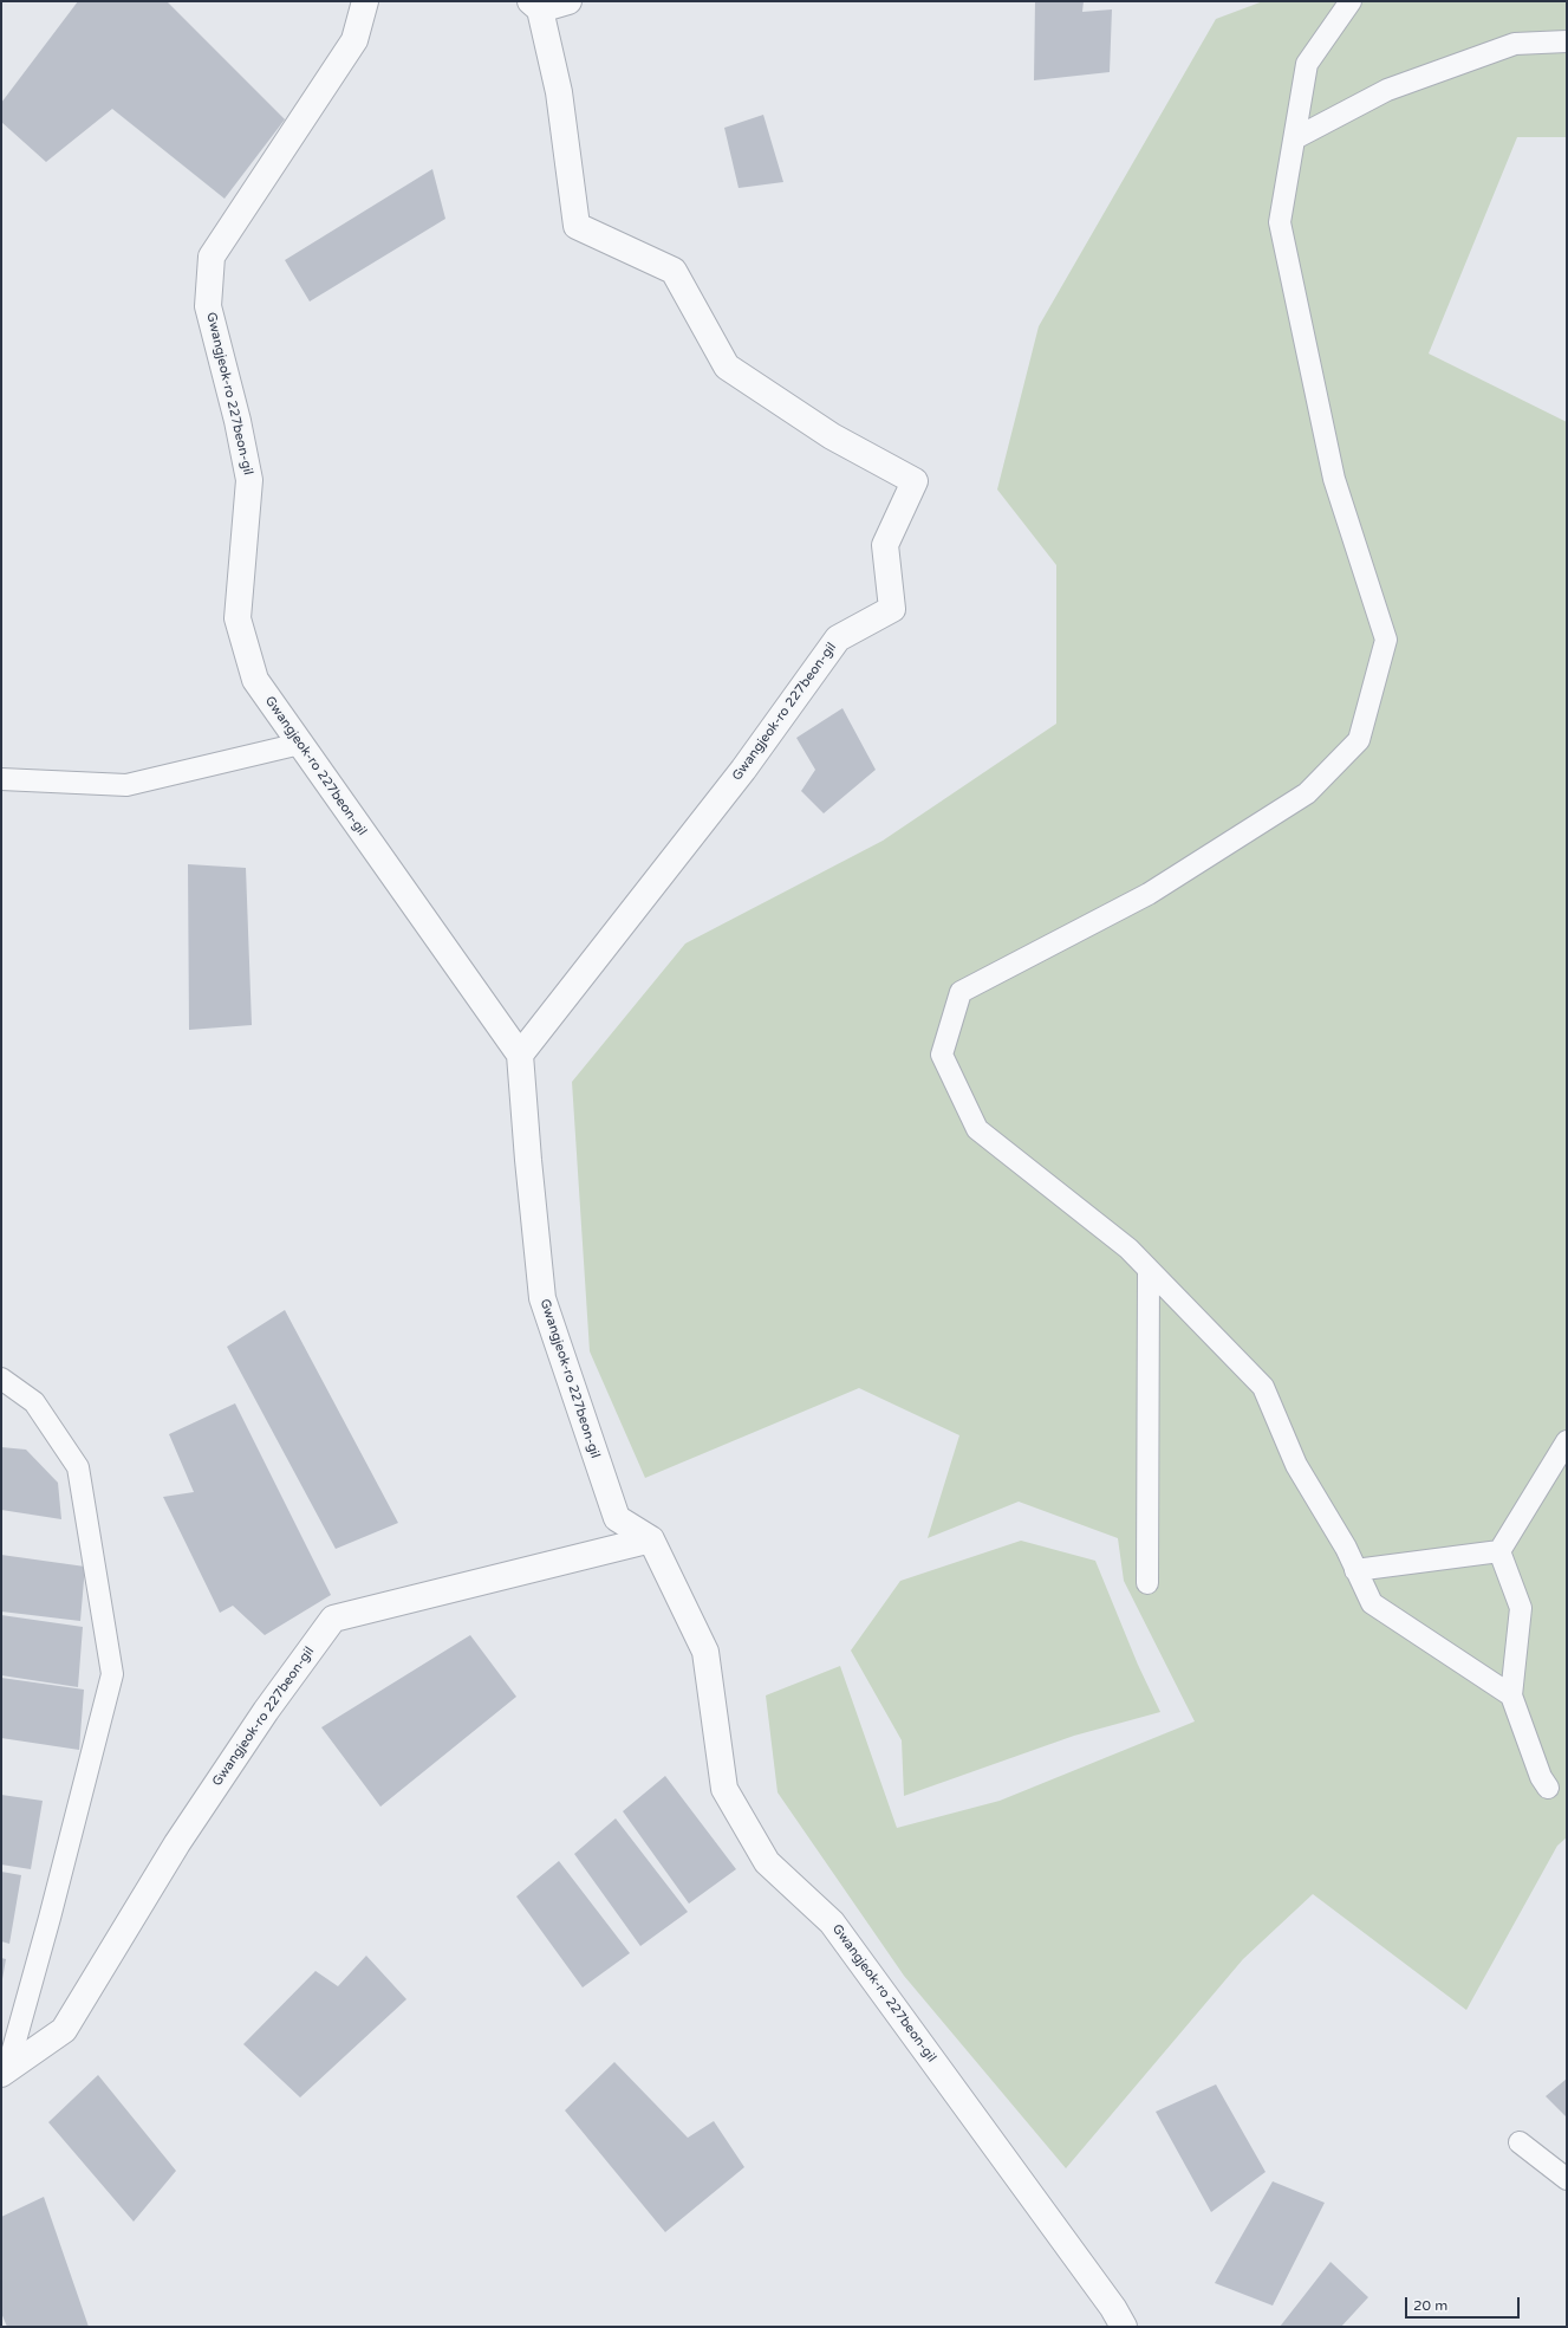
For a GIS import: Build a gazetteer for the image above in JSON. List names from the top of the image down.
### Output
{
  "streets": {
    "street": ["Gwangjeok-ro 227beon-gil"]
  },
  "scale_bar": "20 m"
}
